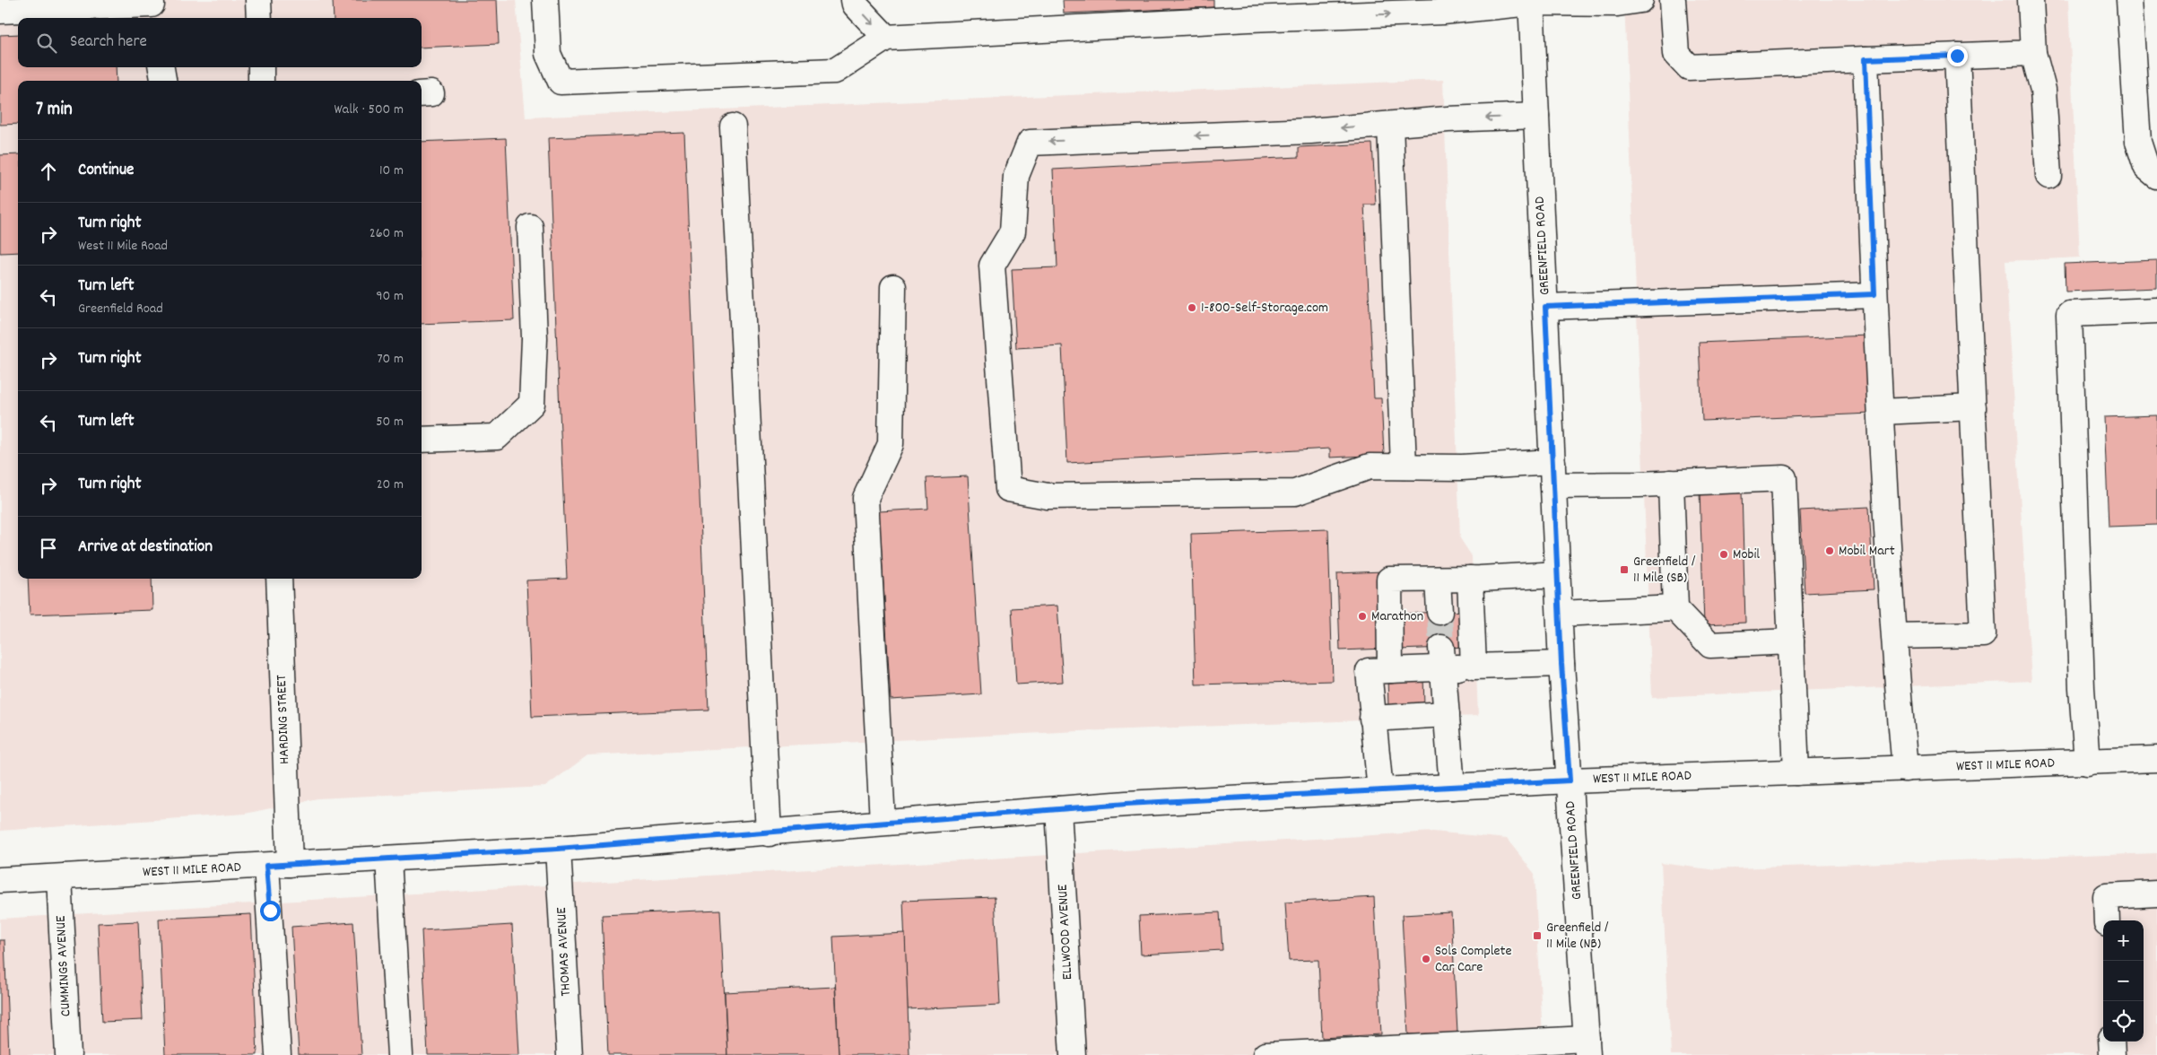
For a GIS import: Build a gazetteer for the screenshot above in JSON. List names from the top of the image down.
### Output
{
  "streets": {
    "main road": [
      "GREENFIELD ROAD",
      "HARDING STREET",
      "WEST 11 MILE ROAD",
      "ELLWOOD AVENUE",
      "THOMAS AVENUE",
      "CUMMINGS AVENUE"
    ]
  },
  "crossings": [
    ["GREENFIELD ROAD", "WEST 11 MILE ROAD"],
    ["HARDING STREET", "WEST 11 MILE ROAD"],
    ["WEST 11 MILE ROAD", "ELLWOOD AVENUE"],
    ["WEST 11 MILE ROAD", "THOMAS AVENUE"],
    ["WEST 11 MILE ROAD", "CUMMINGS AVENUE"]
  ],
  "places": {
    "other": [
      "1-800-Self-Storage.com",
      "Mobil Mart",
      "Mobil",
      "Marathon",
      "Sols Complete Car Care"
    ],
    "transit": ["Greenfield / 11 Mile (SB)", "Greenfield / 11 Mile (NB)"]
  },
  "page": {
    "search": "Search here",
    "heading": ["7 min", "Walk · 500 m"],
    "list": [
      ["Continue", "10 m"],
      ["Turn right", "West 11 Mile Road", "260 m"],
      ["Turn left", "Greenfield Road", "90 m"],
      ["Turn right", "70 m"],
      ["Turn left", "50 m"],
      ["Turn right", "20 m"],
      "Arrive at destination"
    ],
    "map_buttons": ["+", "−"]
  }
}
